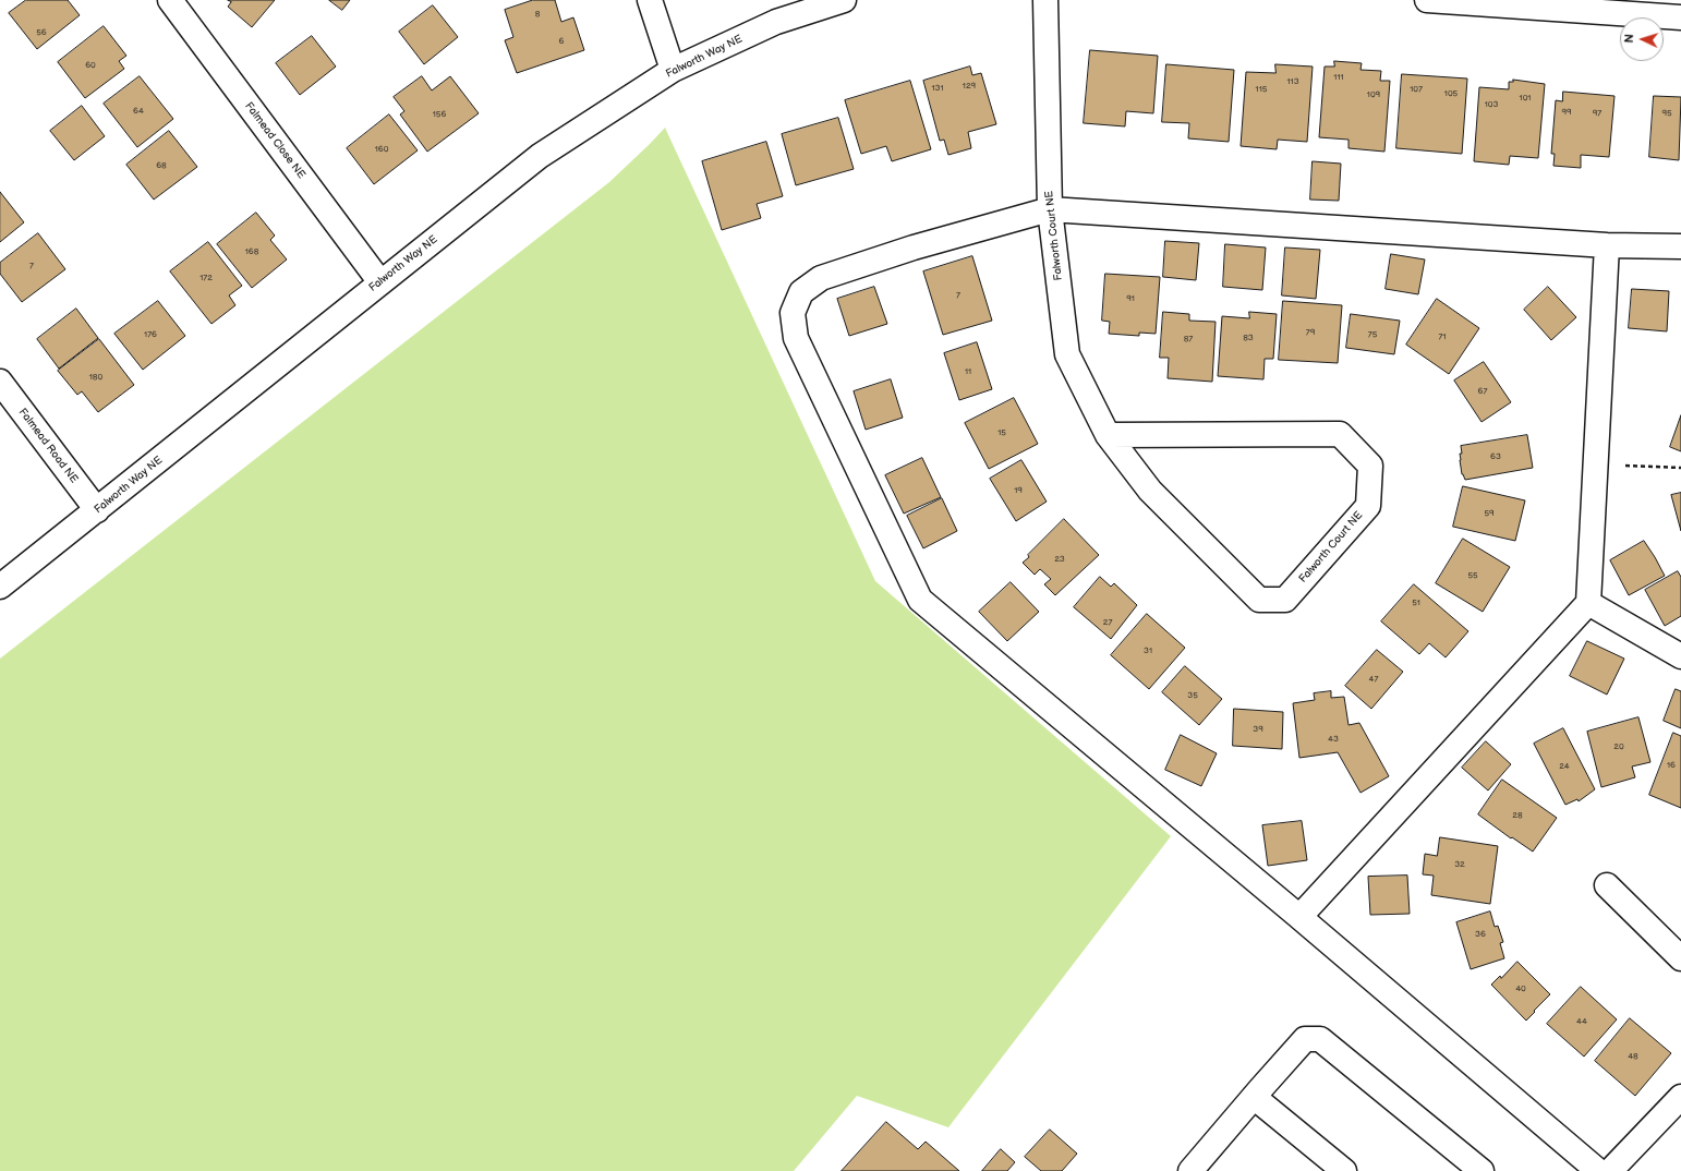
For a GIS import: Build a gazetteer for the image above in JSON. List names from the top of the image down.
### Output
{
  "streets": {
    "street": [
      "Falworth Way NE",
      "Falmead Close NE",
      "Falworth Court NE",
      "Falmead Road NE"
    ]
  },
  "crossings": [
    ["Falworth Way NE", "Falmead Close NE"],
    ["Falworth Way NE", "Falmead Road NE"]
  ],
  "house_numbers": [
    "8",
    "56",
    "6",
    "60",
    "111",
    "113",
    "129",
    "131",
    "115",
    "107",
    "105",
    "109",
    "101",
    "103",
    "64",
    "99",
    "97",
    "95",
    "156",
    "160",
    "68",
    "168",
    "7",
    "172",
    "7",
    "91",
    "79",
    "176",
    "75",
    "71",
    "83",
    "87",
    "11",
    "180",
    "67",
    "15",
    "63",
    "19",
    "59",
    "23",
    "55",
    "51",
    "27",
    "31",
    "47",
    "35",
    "39",
    "43",
    "20",
    "16",
    "24",
    "28",
    "32",
    "36",
    "40",
    "44",
    "48"
  ],
  "north": "left"
}
